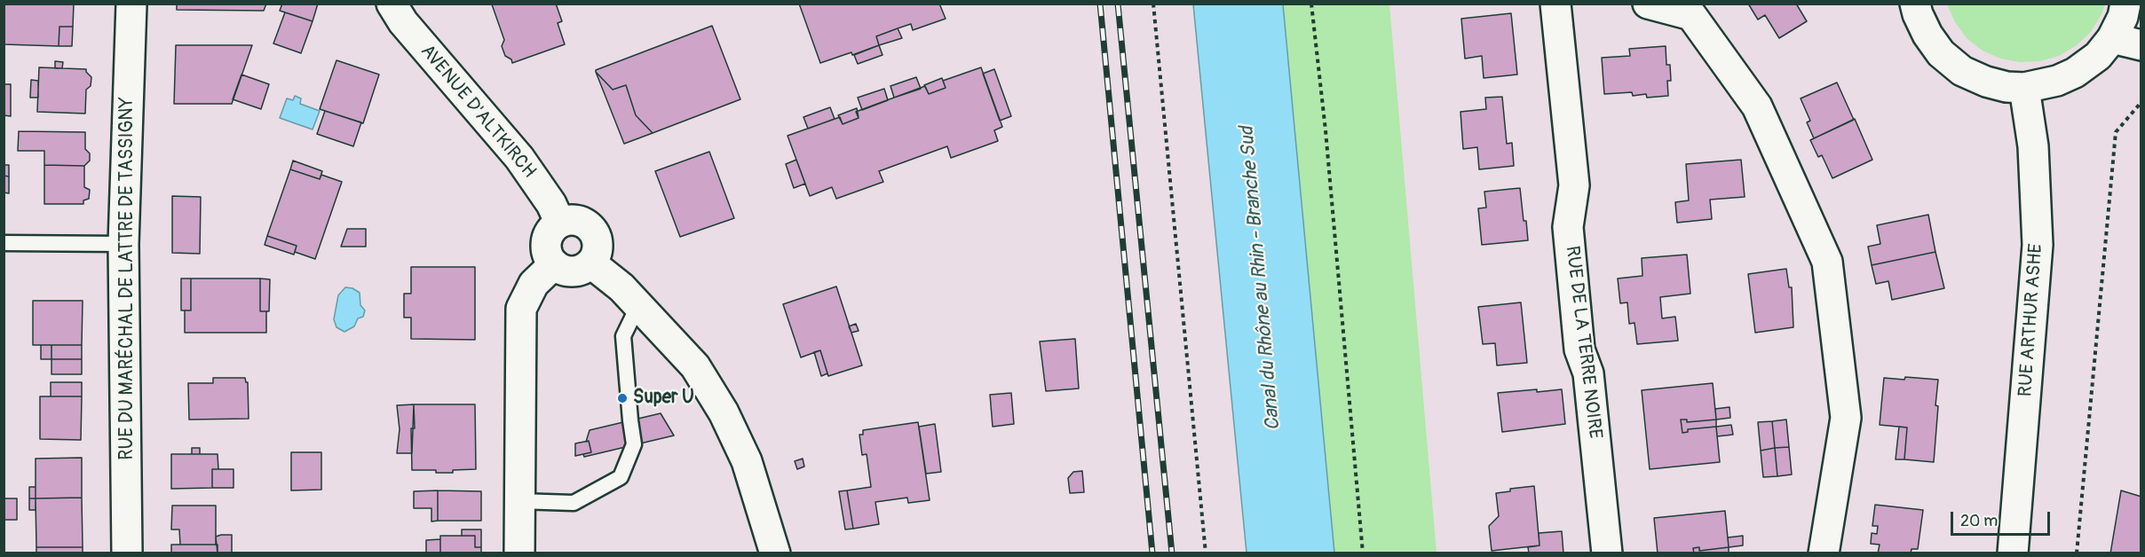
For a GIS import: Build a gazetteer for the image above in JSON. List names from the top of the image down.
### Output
{
  "streets": {
    "street": [
      "AVENUE D'ALTKIRCH",
      "RUE DU MARÉCHAL DE LATTRE DE TASSIGNY",
      "RUE ARTHUR ASHE",
      "RUE DE LA TERRE NOIRE"
    ]
  },
  "water": ["Canal du Rhône au Rhin - Branche Sud"],
  "places": ["Super U"],
  "scale_bar": "20 m"
}
